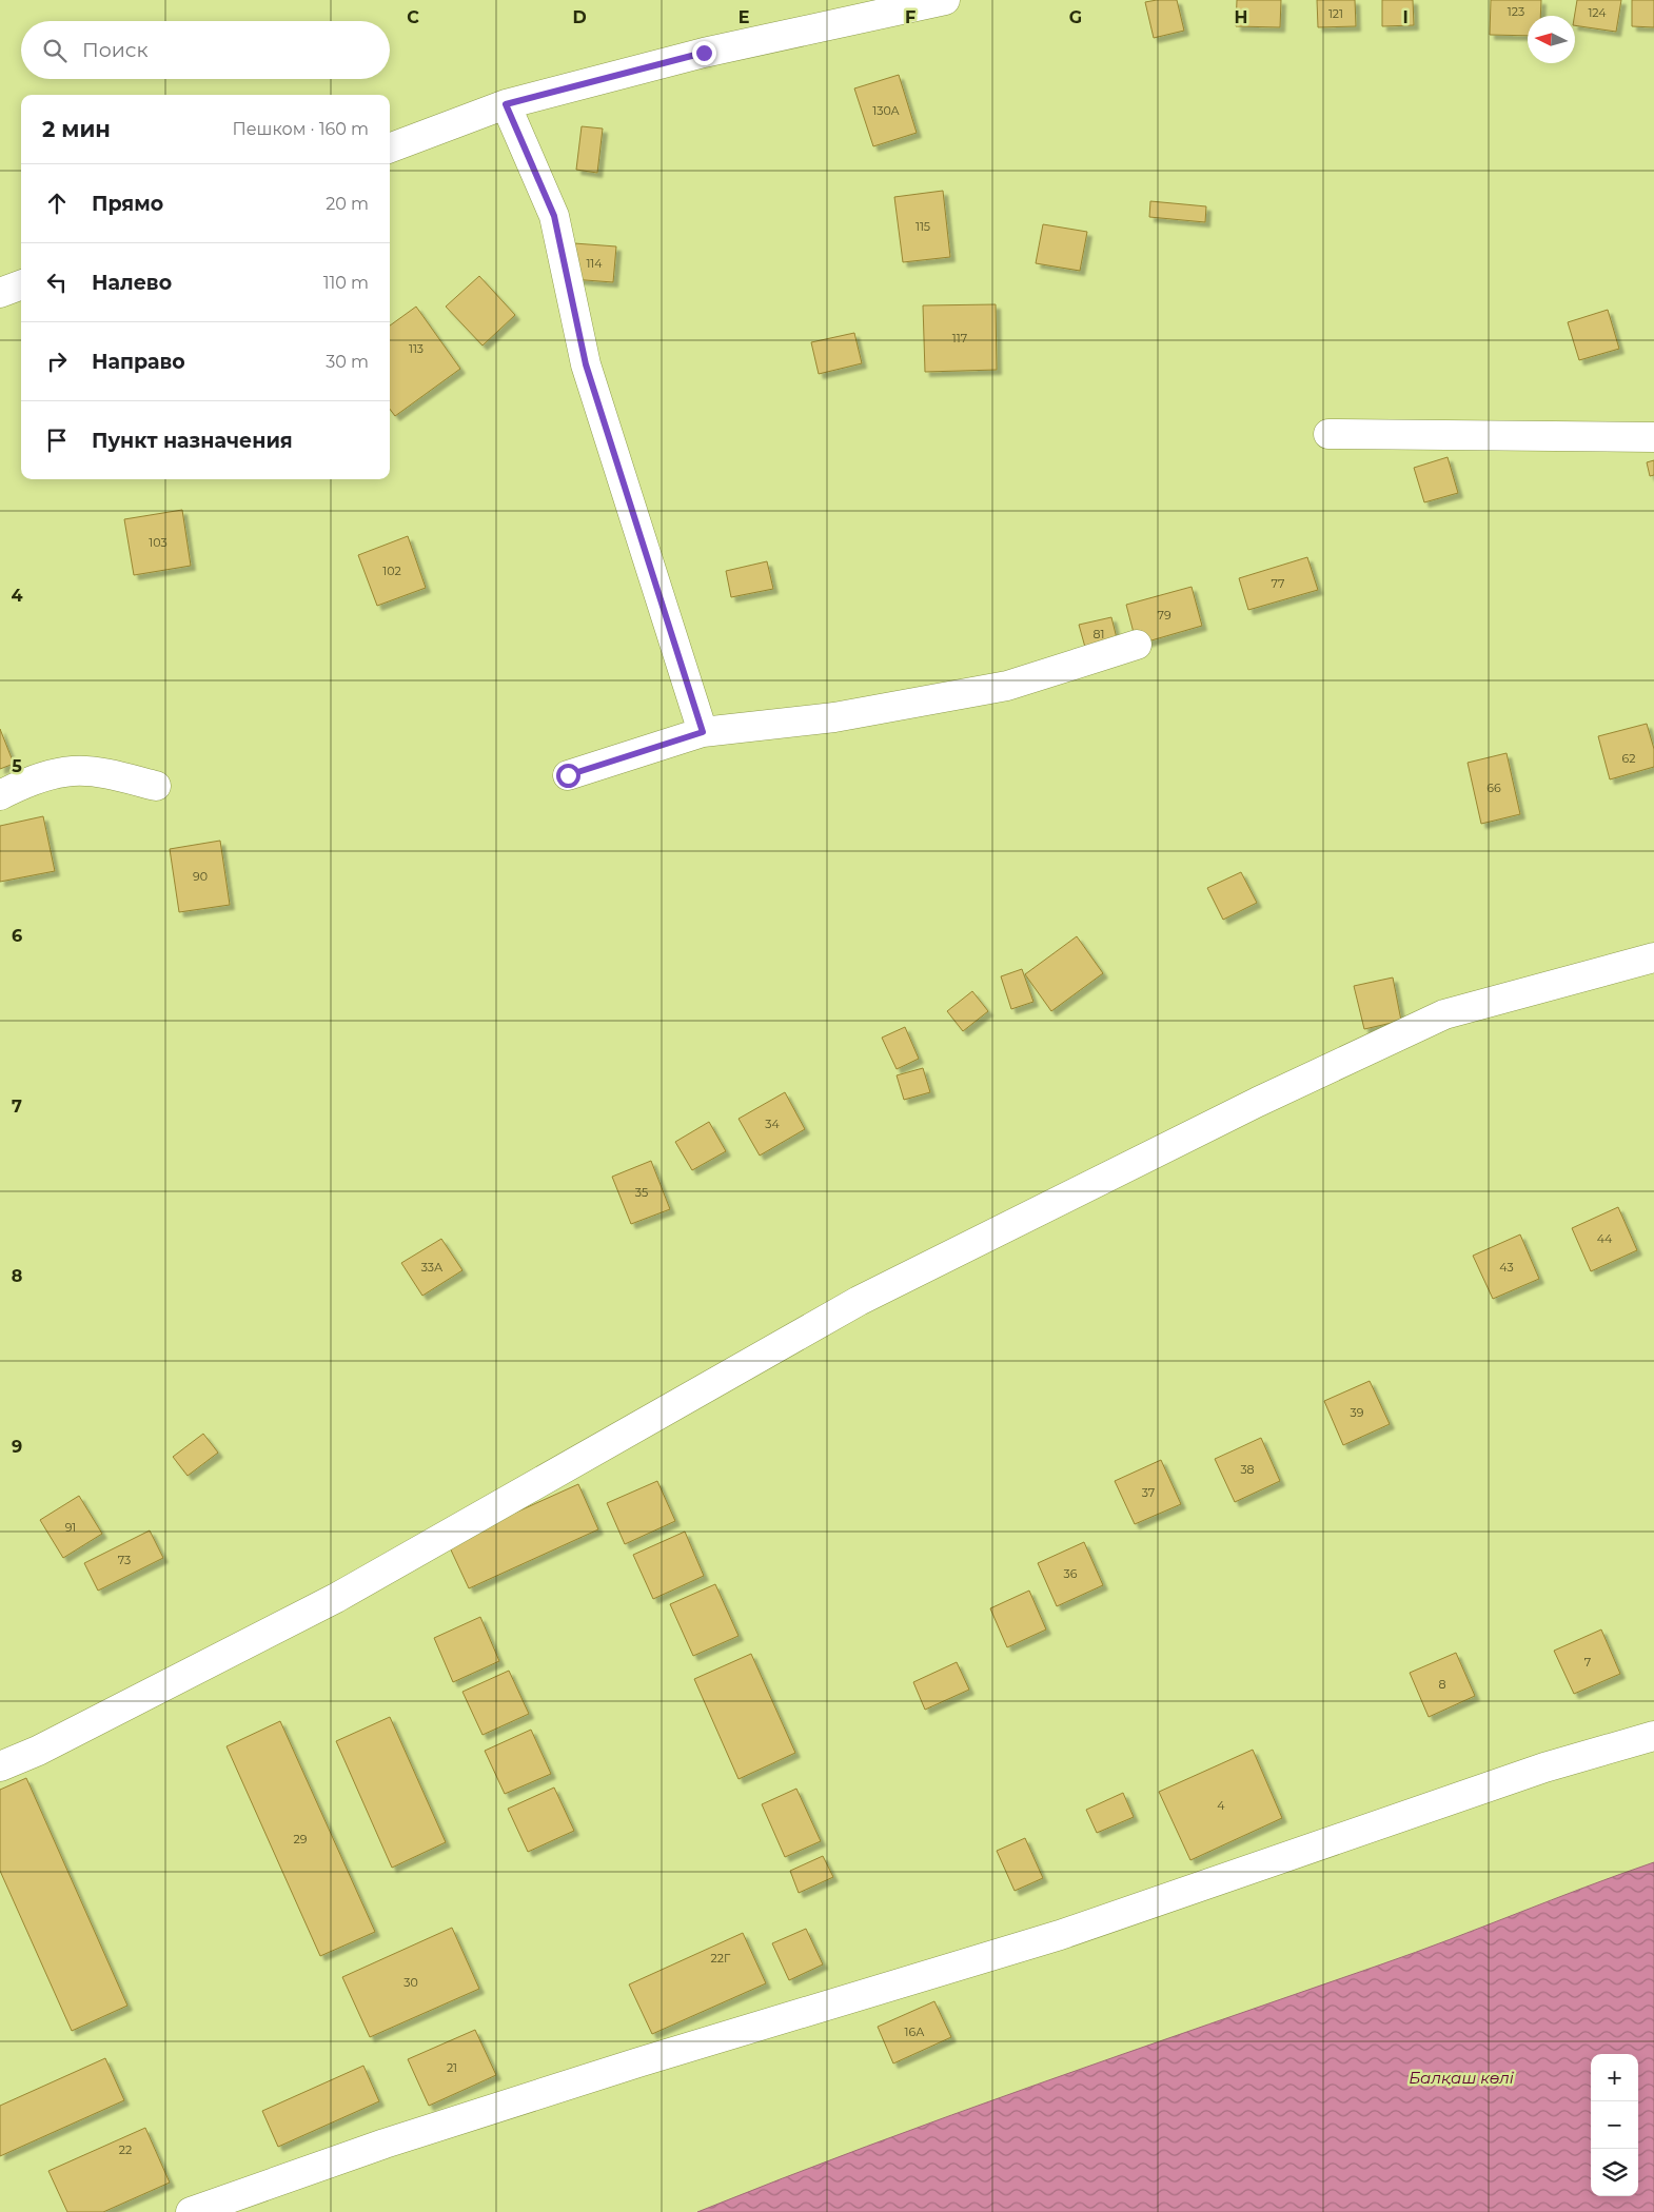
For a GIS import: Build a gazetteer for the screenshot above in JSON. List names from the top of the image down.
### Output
{
  "water": ["Балқаш көлі"],
  "house_numbers": [
    "123",
    "124",
    "121",
    "130А",
    "115",
    "114",
    "117",
    "113",
    "103",
    "102",
    "77",
    "79",
    "81",
    "62",
    "66",
    "90",
    "34",
    "35",
    "44",
    "33А",
    "43",
    "39",
    "38",
    "37",
    "91",
    "73",
    "36",
    "7",
    "8",
    "4",
    "29",
    "22Г",
    "30",
    "16А",
    "21",
    "22"
  ],
  "north": "left",
  "page": {
    "search": "Поиск",
    "heading": ["2 мин", "Пешком · 160 m"],
    "list": [
      ["Прямо", "20 m"],
      ["Налево", "110 m"],
      ["Направо", "30 m"],
      "Пункт назначения"
    ],
    "map_buttons": ["+", "−"]
  },
  "grid": {
    "columns": [
      "C",
      "D",
      "E",
      "F",
      "G",
      "H",
      "I"
    ],
    "rows": [
      "4",
      "5",
      "6",
      "7",
      "8",
      "9"
    ]
  }
}
